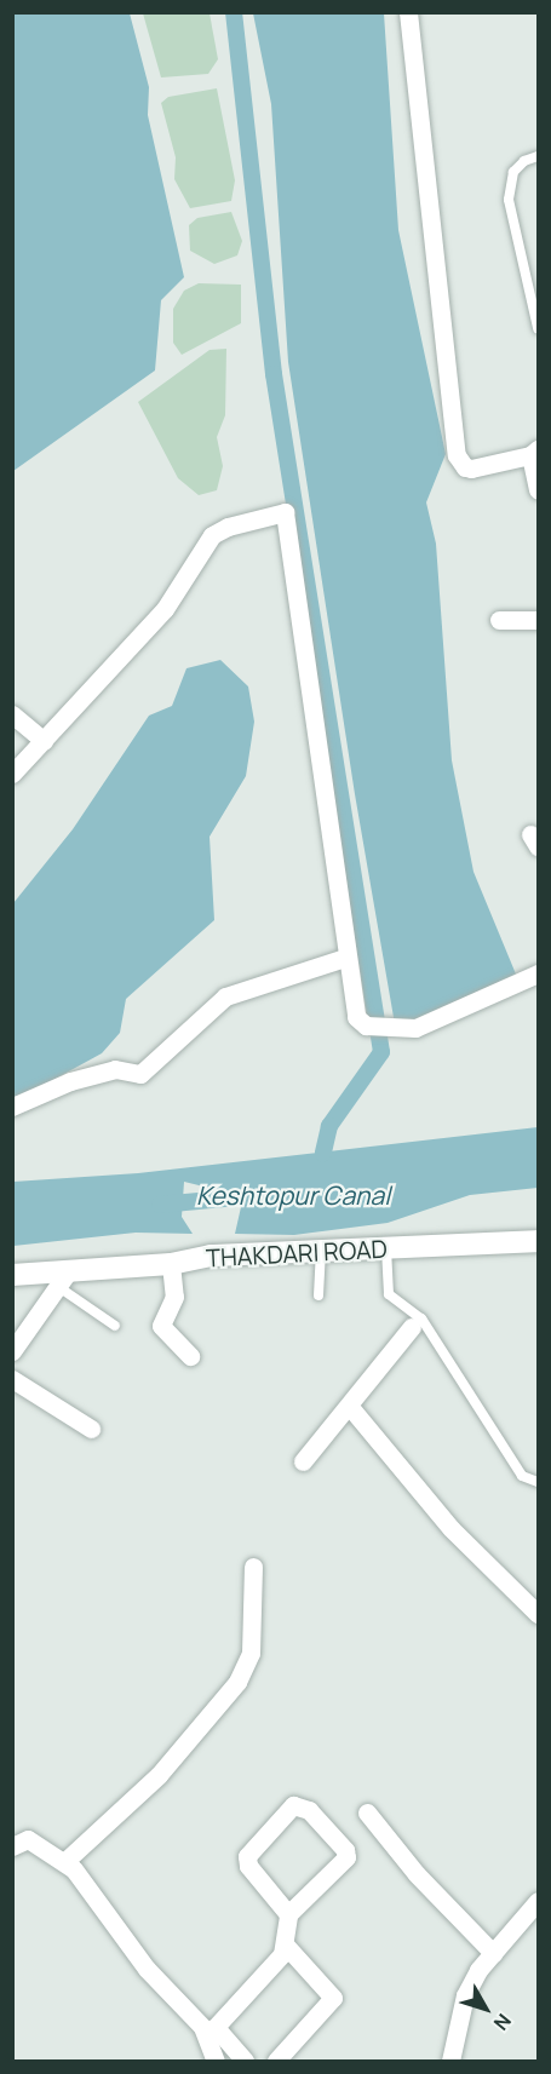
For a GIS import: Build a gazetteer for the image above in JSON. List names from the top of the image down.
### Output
{
  "streets": {
    "street": ["THAKDARI ROAD"]
  },
  "water": ["Keshtopur Canal"],
  "north": "bottom right"
}
